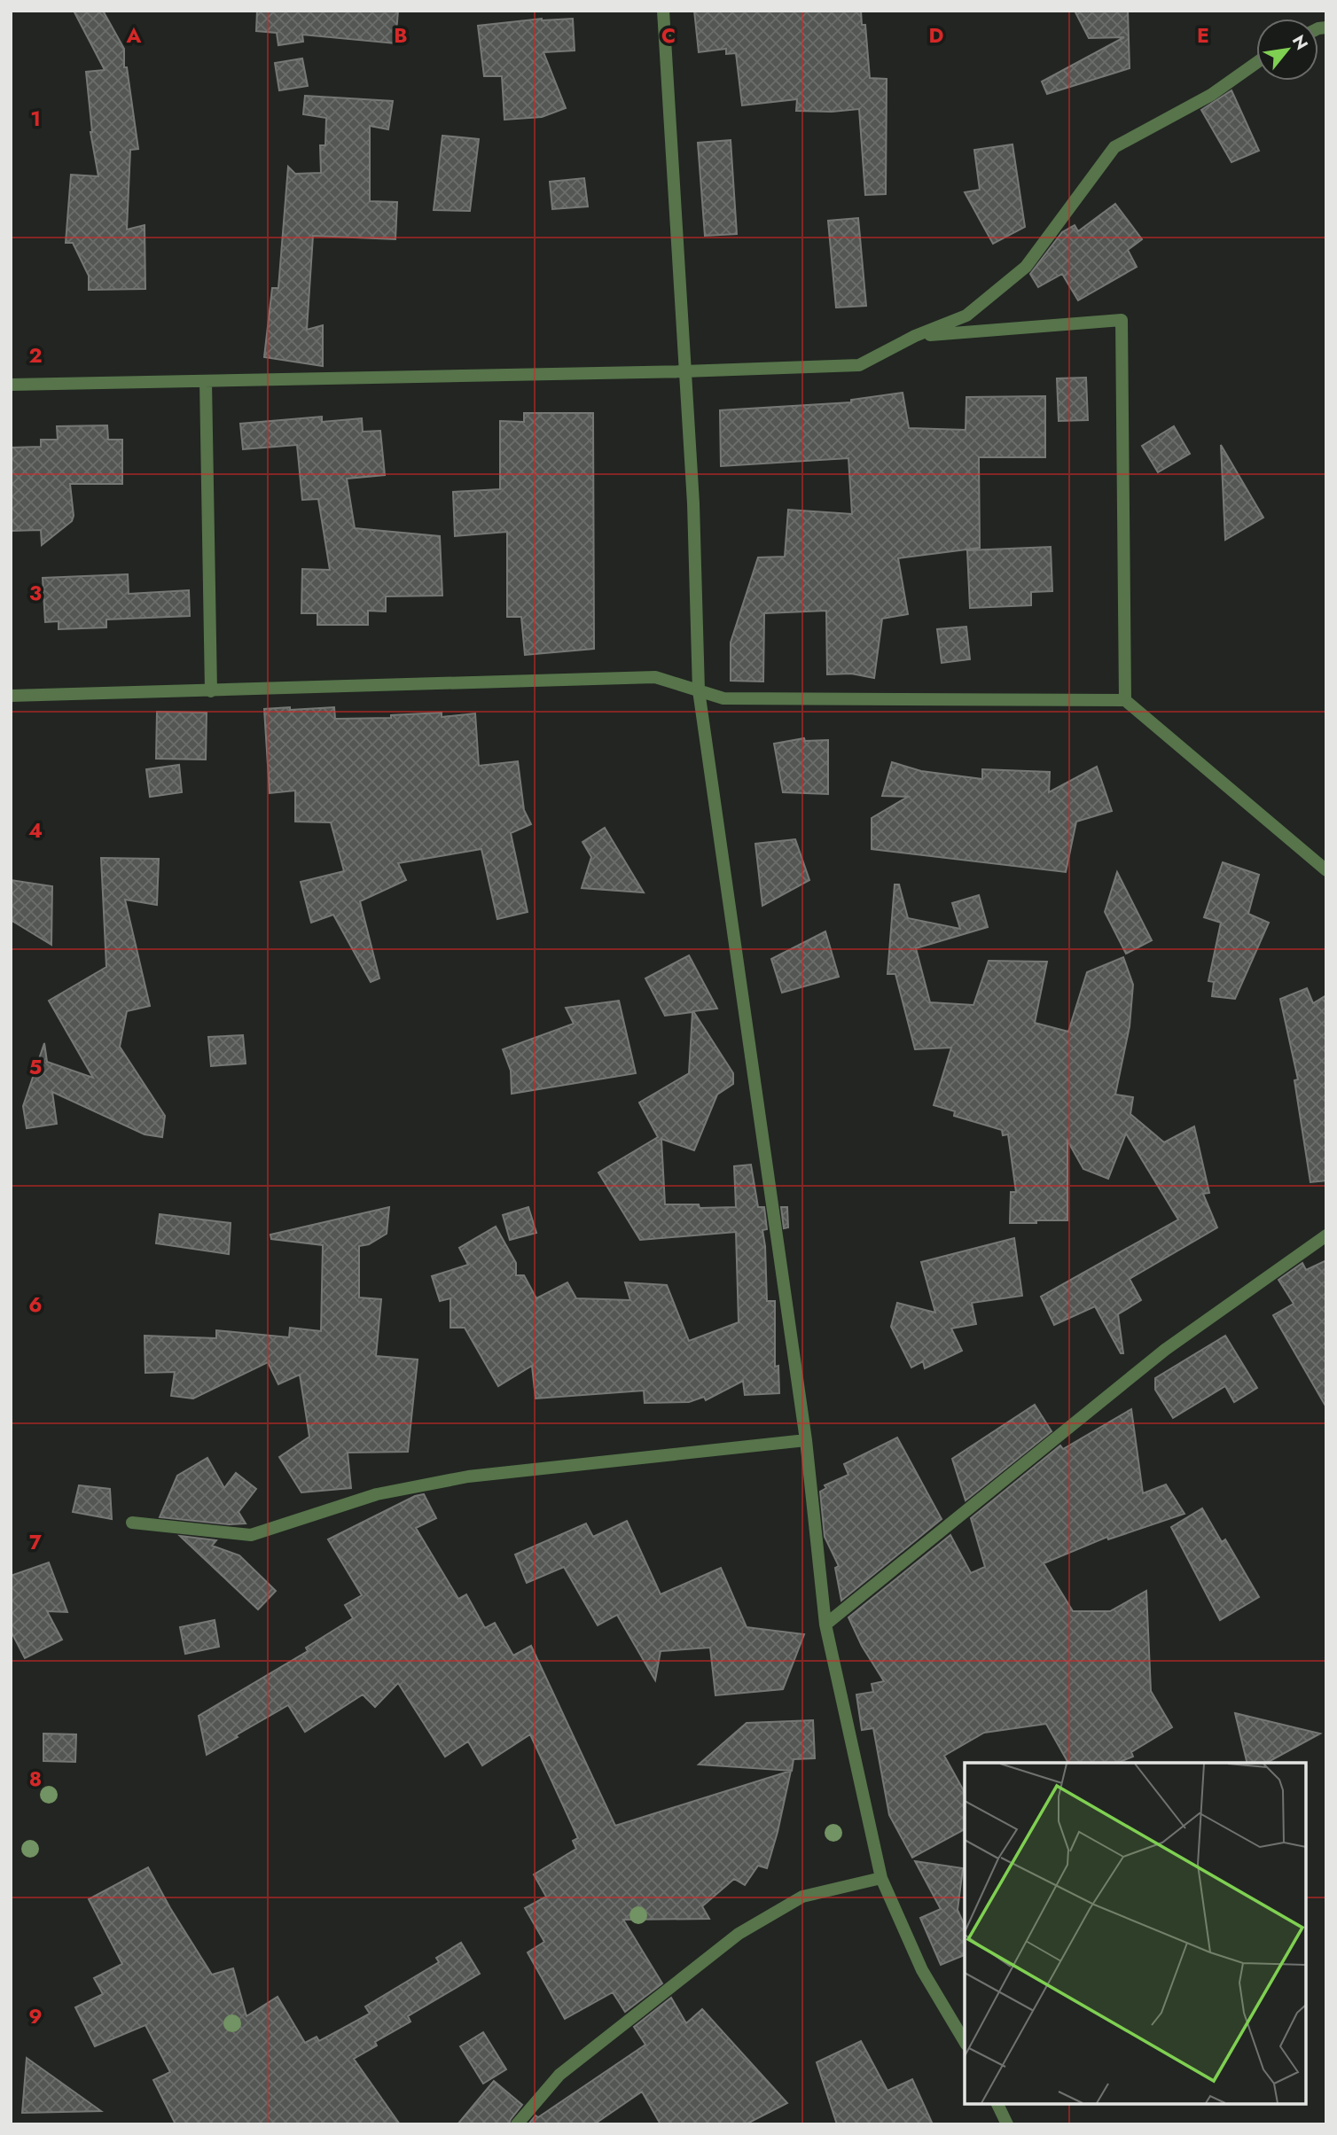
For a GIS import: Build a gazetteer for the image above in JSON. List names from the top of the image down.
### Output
{
  "north": "top right",
  "grid": {
    "columns": [
      "A",
      "B",
      "C",
      "D",
      "E"
    ],
    "rows": [
      "1",
      "2",
      "3",
      "4",
      "5",
      "6",
      "7",
      "8",
      "9"
    ]
  }
}
